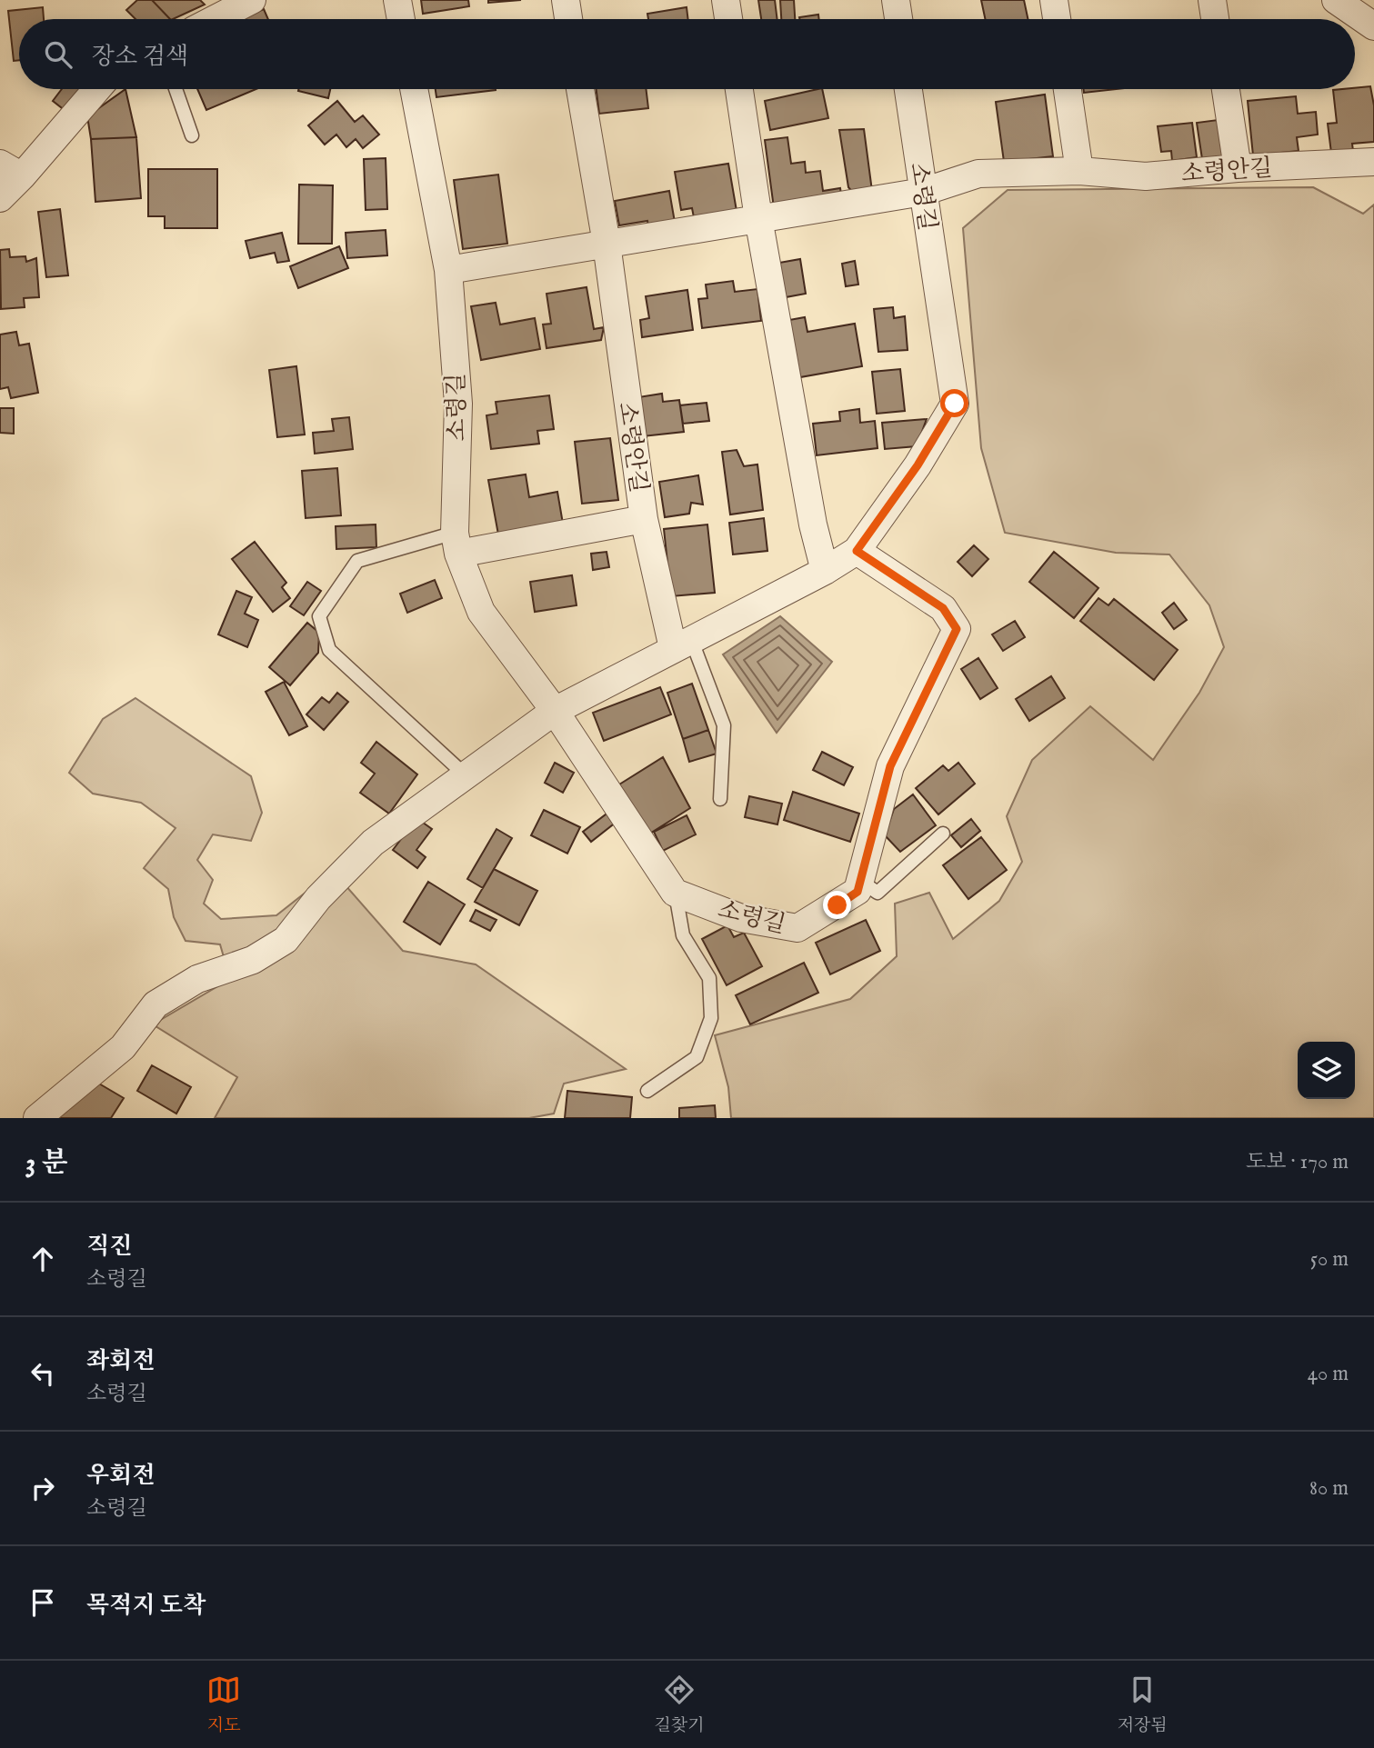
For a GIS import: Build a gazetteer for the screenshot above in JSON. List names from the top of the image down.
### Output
{
  "streets": {
    "street": ["소령안길", "소령길"]
  },
  "crossings": [
    ["소령안길", "소령길"]
  ],
  "page": {
    "search": "장소 검색",
    "heading": ["3 분", "도보 · 170 m"],
    "list": [
      ["직진", "소령길", "50 m"],
      ["좌회전", "소령길", "40 m"],
      ["우회전", "소령길", "80 m"],
      "목적지 도착"
    ],
    "nav": ["지도", "길찾기", "저장됨"]
  }
}
